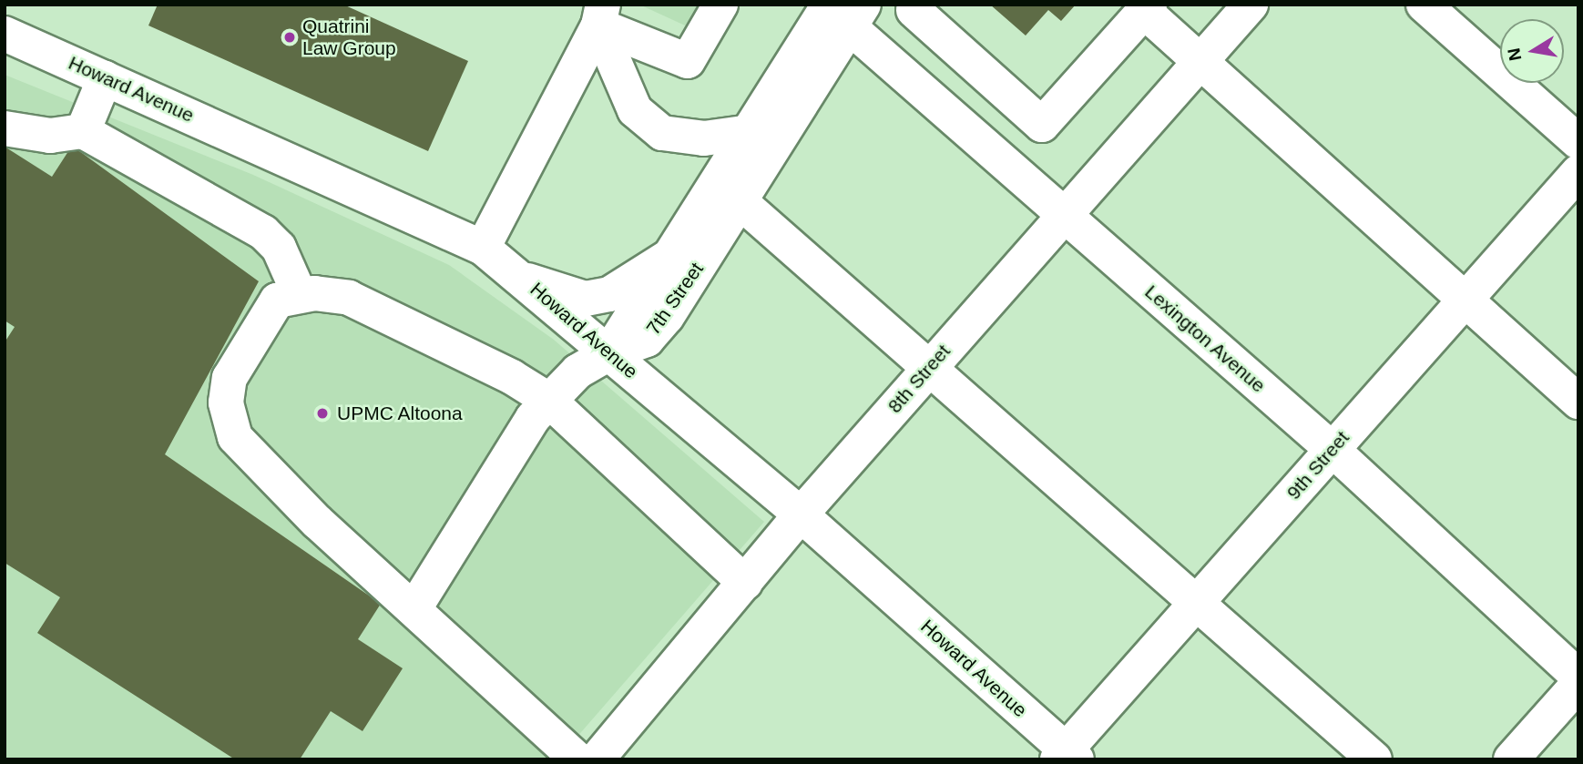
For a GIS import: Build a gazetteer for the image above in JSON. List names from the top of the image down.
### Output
{
  "streets": {
    "street": [
      "Howard Avenue",
      "7th Street",
      "Lexington Avenue",
      "8th Street",
      "9th Street"
    ]
  },
  "crossings": [
    ["Howard Avenue", "7th Street"],
    ["Howard Avenue", "8th Street"],
    ["Howard Avenue", "9th Street"],
    ["7th Street", "Lexington Avenue"],
    ["Lexington Avenue", "8th Street"],
    ["Lexington Avenue", "9th Street"]
  ],
  "places": ["Quatrini Law Group", "UPMC Altoona"],
  "north": "left"
}
